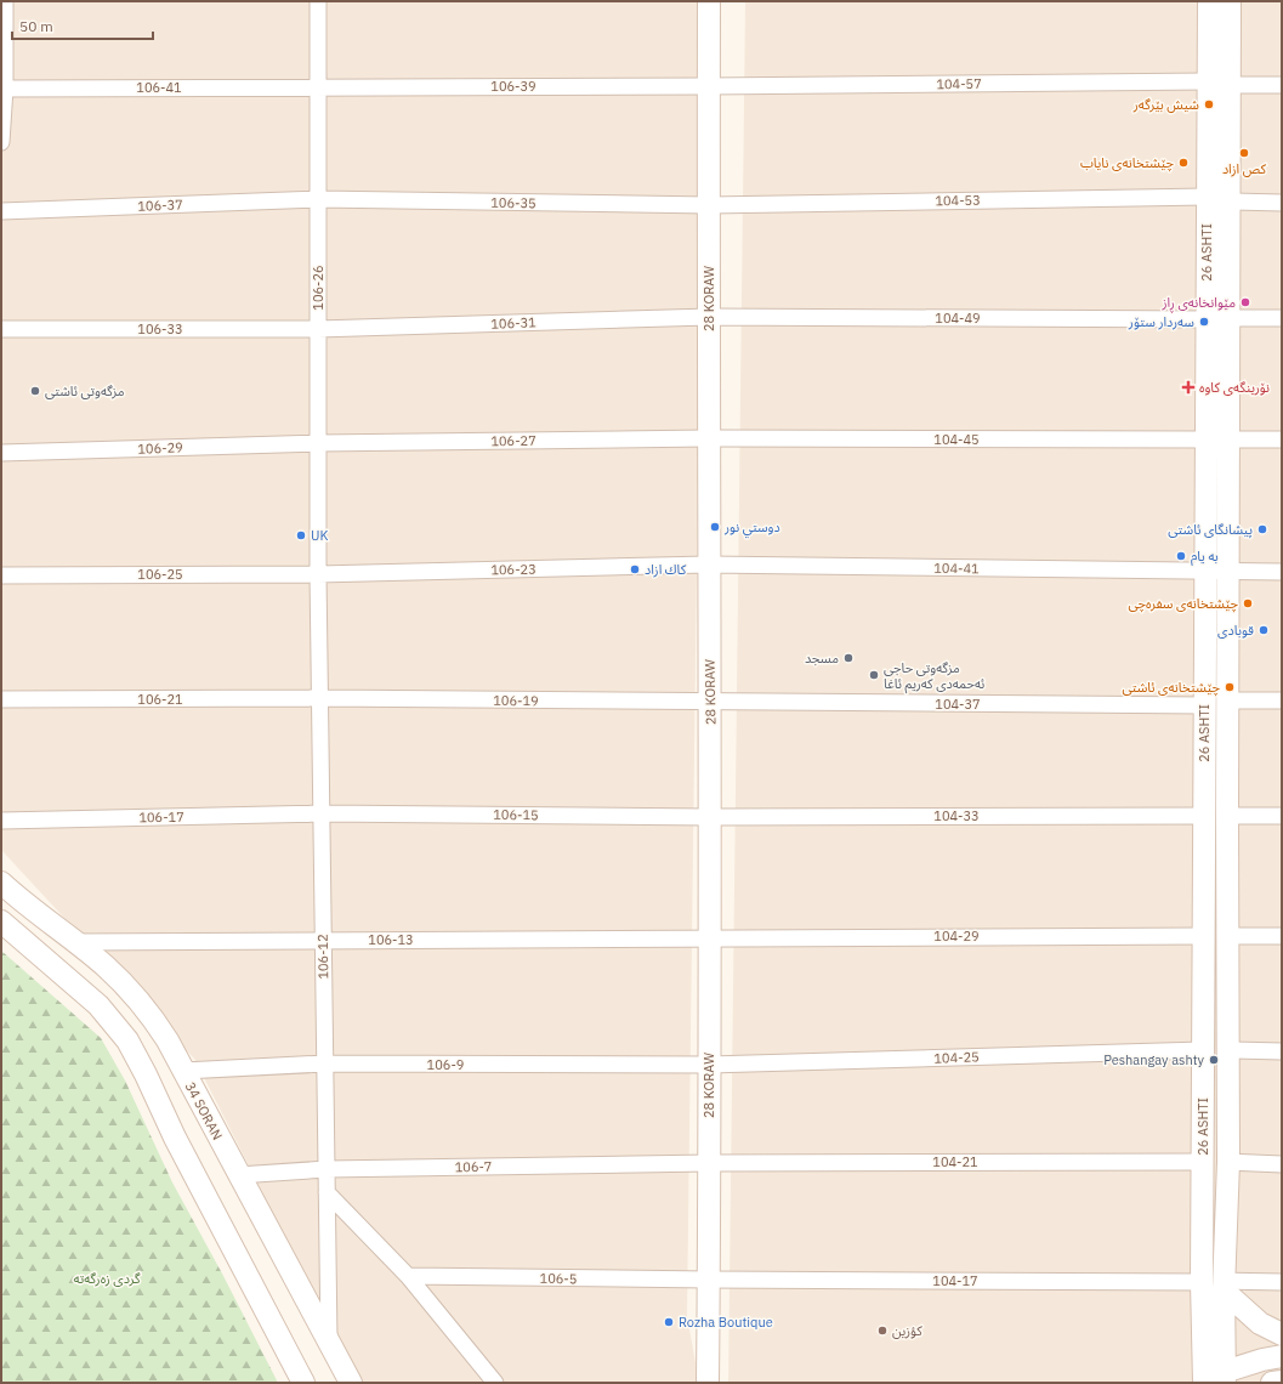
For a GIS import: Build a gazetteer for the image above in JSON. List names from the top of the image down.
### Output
{
  "streets": {
    "main road": ["26 ASHTI", "28 KORAW", "34 SORAN"],
    "street": [
      "104-57",
      "106-39",
      "106-41",
      "104-53",
      "106-35",
      "106-37",
      "106-26",
      "104-49",
      "106-31",
      "106-33",
      "104-45",
      "106-27",
      "106-29",
      "104-41",
      "106-23",
      "106-25",
      "106-21",
      "106-19",
      "104-37",
      "106-15",
      "104-33",
      "106-17",
      "104-29",
      "106-13",
      "106-12",
      "104-25",
      "106-9",
      "104-21",
      "106-7",
      "106-5",
      "104-17"
    ]
  },
  "crossings": [
    ["104-57", "106-39"],
    ["104-57", "26 ASHTI"],
    ["104-57", "28 KORAW"],
    ["106-39", "106-41"],
    ["106-39", "106-26"],
    ["106-39", "28 KORAW"],
    ["106-41", "106-26"],
    ["104-53", "106-35"],
    ["104-53", "26 ASHTI"],
    ["104-53", "28 KORAW"],
    ["106-35", "106-37"],
    ["106-35", "106-26"],
    ["106-35", "28 KORAW"],
    ["106-37", "106-26"],
    ["26 ASHTI", "104-49"],
    ["26 ASHTI", "104-45"],
    ["26 ASHTI", "104-41"],
    ["26 ASHTI", "104-37"],
    ["26 ASHTI", "104-33"],
    ["26 ASHTI", "104-29"],
    ["26 ASHTI", "104-25"],
    ["26 ASHTI", "104-21"],
    ["26 ASHTI", "104-17"],
    ["106-26", "106-31"],
    ["106-26", "106-33"],
    ["106-26", "106-27"],
    ["106-26", "106-29"],
    ["106-26", "106-23"],
    ["106-26", "106-25"],
    ["106-26", "106-12"],
    ["28 KORAW", "104-49"],
    ["28 KORAW", "106-31"],
    ["28 KORAW", "104-45"],
    ["28 KORAW", "106-27"],
    ["28 KORAW", "104-41"],
    ["28 KORAW", "106-23"],
    ["28 KORAW", "106-19"],
    ["28 KORAW", "104-37"],
    ["28 KORAW", "106-15"],
    ["28 KORAW", "104-33"],
    ["28 KORAW", "104-29"],
    ["28 KORAW", "106-13"],
    ["28 KORAW", "104-25"],
    ["28 KORAW", "106-9"],
    ["28 KORAW", "104-21"],
    ["28 KORAW", "106-7"],
    ["28 KORAW", "106-5"],
    ["28 KORAW", "104-17"],
    ["104-49", "106-31"],
    ["106-31", "106-33"],
    ["104-45", "106-27"],
    ["106-27", "106-29"],
    ["104-41", "106-23"],
    ["106-23", "106-25"],
    ["106-23", "106-12"],
    ["106-25", "106-12"],
    ["106-21", "106-19"],
    ["106-21", "106-12"],
    ["106-19", "104-37"],
    ["106-19", "106-12"],
    ["106-15", "104-33"],
    ["106-15", "106-17"],
    ["106-15", "106-12"],
    ["106-17", "106-12"],
    ["104-29", "106-13"],
    ["106-13", "106-12"],
    ["106-13", "34 SORAN"],
    ["106-12", "106-9"],
    ["106-12", "34 SORAN"],
    ["106-12", "106-7"],
    ["104-25", "106-9"],
    ["106-9", "34 SORAN"],
    ["34 SORAN", "106-7"],
    ["104-21", "106-7"],
    ["106-5", "104-17"]
  ],
  "parks": ["گردی زەرگەتە"],
  "places": {
    "other": [
      "شیش بێرگەر",
      "كص ازاد",
      "چێشتخانەی نایاب",
      "مێوانخانەی ڕاز",
      "سەردار ستۆر",
      "مزگەوتی ئاشتی",
      "دوستي نور",
      "پیشانگای ئاشتی",
      "UK",
      "به يام",
      "كاك ازاد",
      "چێشتخانەی سفرەچی",
      "قوبادی",
      "مسجد",
      "مزگەوتی حاجی ئەحمەدی کەریم ئاغا",
      "چێشتخانەی ئاشتی",
      "Peshangay ashty",
      "Rozha Boutique",
      "كؤزين"
    ],
    "health": ["نۆرینگەی کاوە"]
  },
  "scale_bar": "50 m"
}
